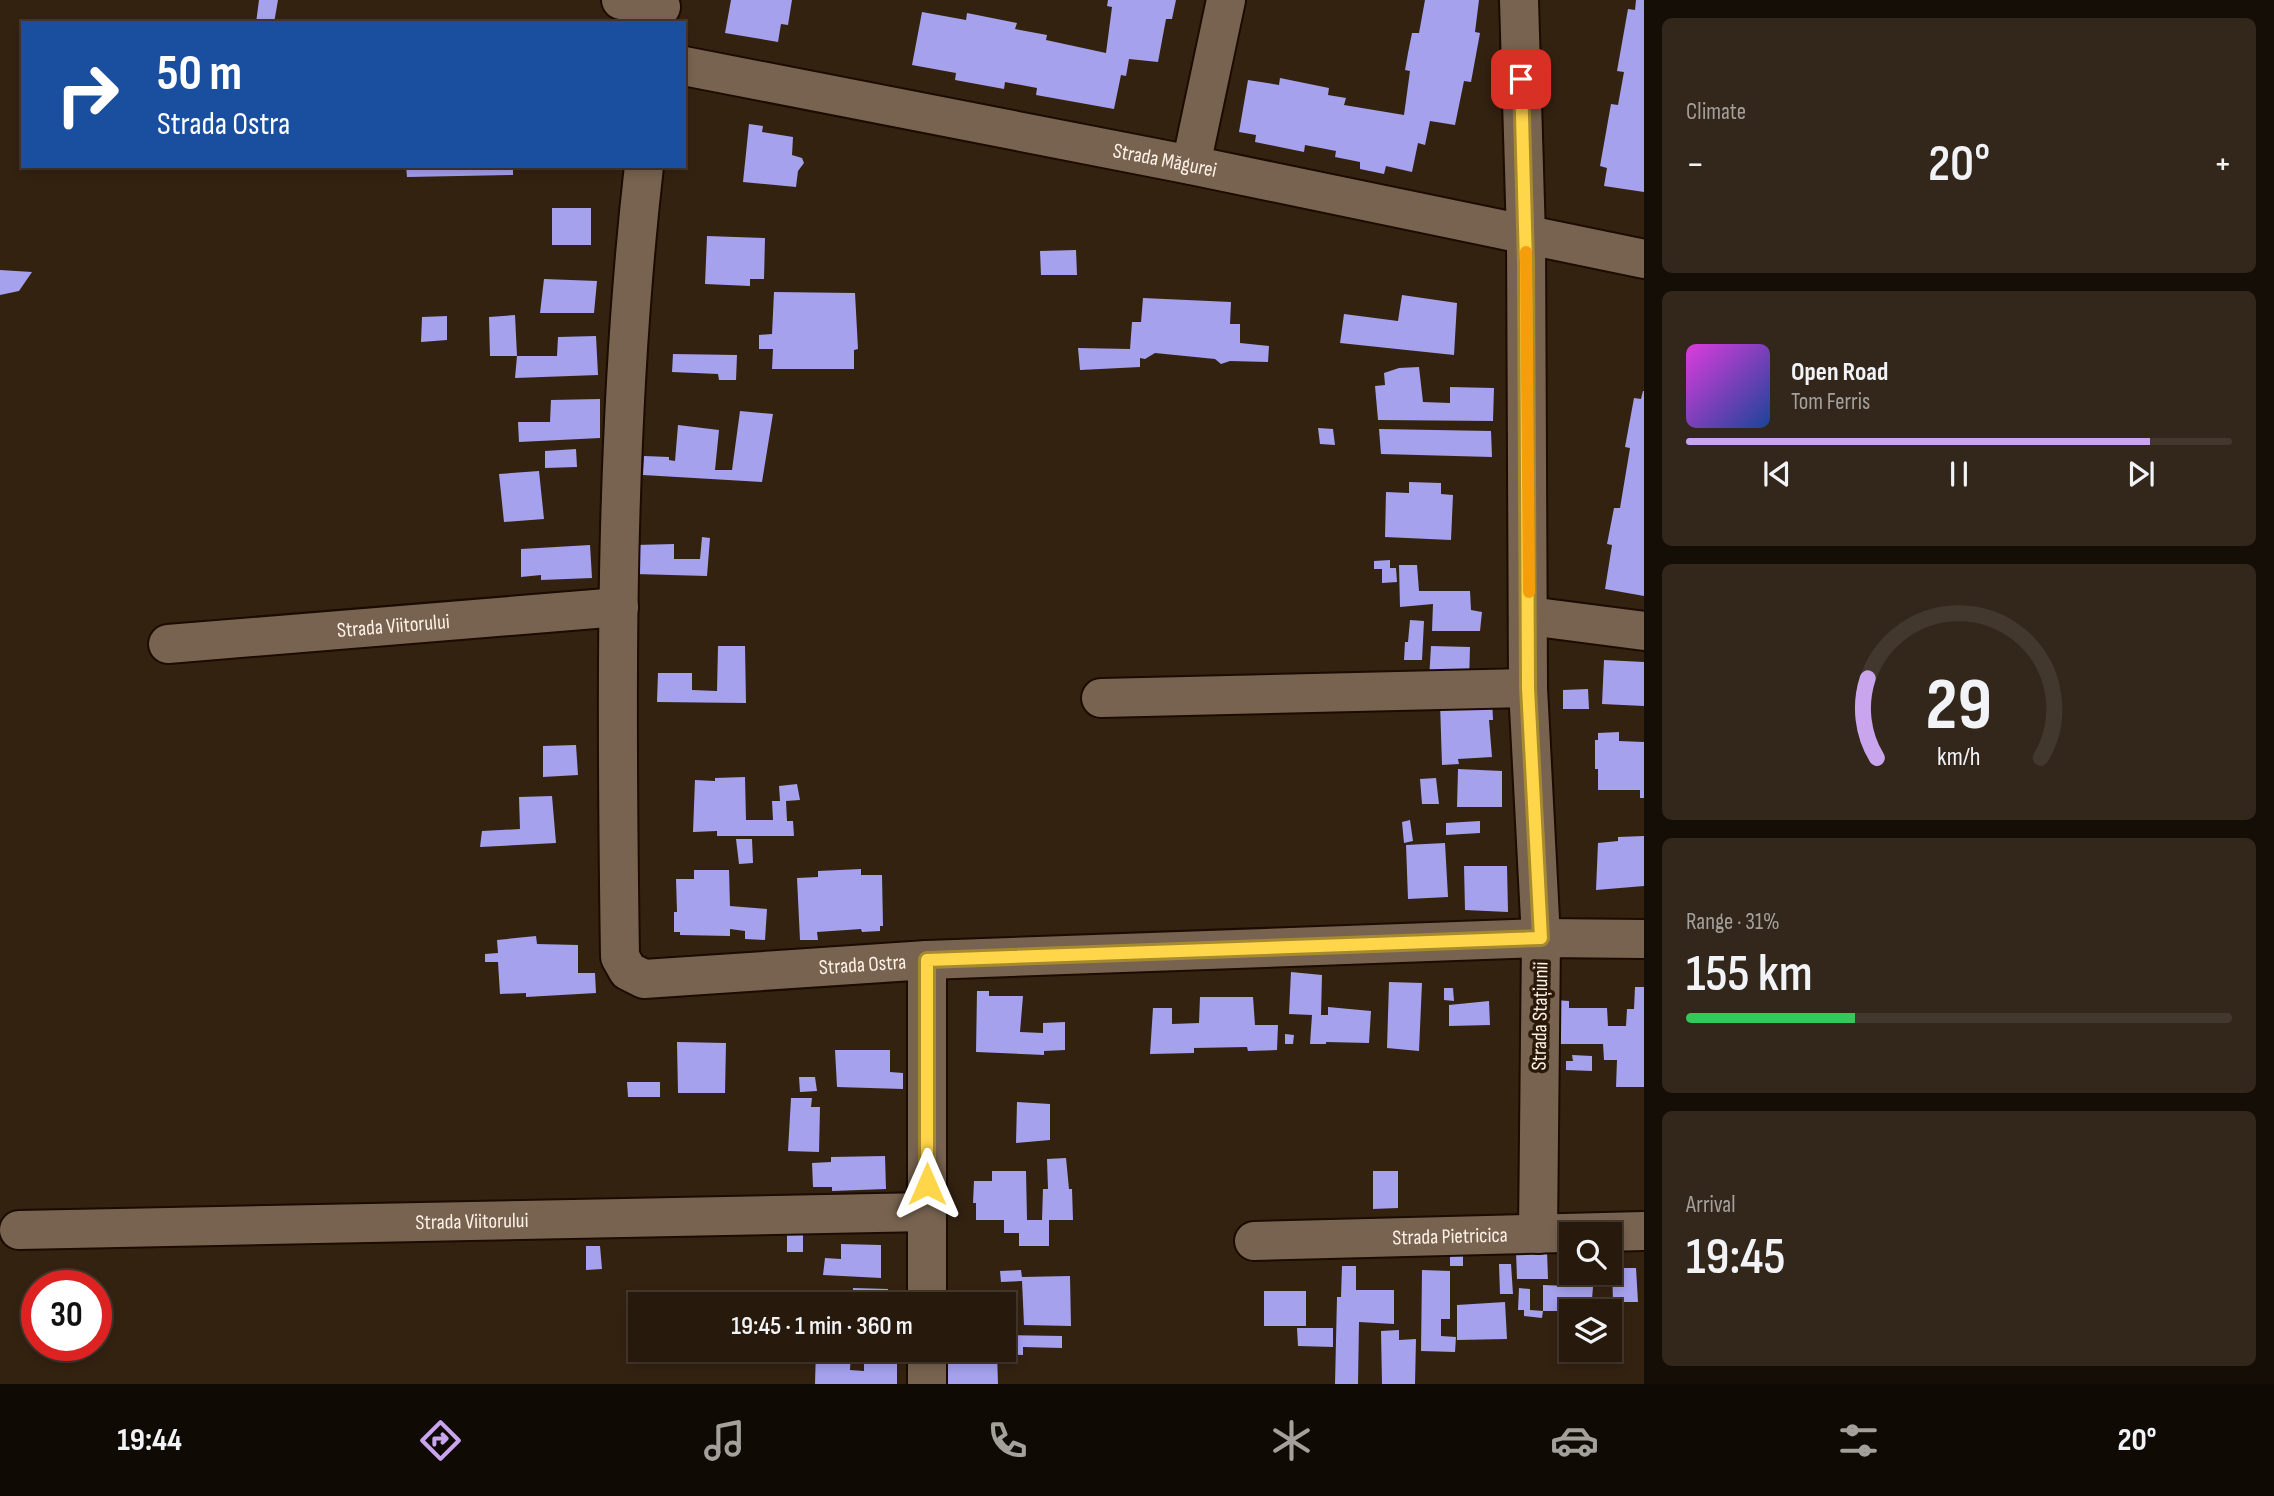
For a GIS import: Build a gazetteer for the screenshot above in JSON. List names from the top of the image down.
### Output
{
  "streets": {
    "street": [
      "Strada Măgurei",
      "Strada Viitorului",
      "Strada Ostra",
      "Strada Stațiunii",
      "Strada Pietricica"
    ]
  },
  "crossings": [
    ["Strada Măgurei", "Strada Stațiunii"],
    ["Strada Viitorului", "Strada Ostra"],
    ["Strada Ostra", "Strada Stațiunii"],
    ["Strada Stațiunii", "Strada Pietricica"]
  ],
  "page": {
    "tile": [
      "Climate",
      ["Range · 31%", "155 km"],
      ["Arrival", "19:45"]
    ],
    "turn": ["50 m", "Strada Ostra"],
    "heat": ["−", "20°", "+"],
    "song": ["Open Road", "Tom Ferris"],
    "limit": "30",
    "trip": "19:45 · 1 min · 360 m",
    "tabs": ["19:44", "20°"],
    "gauge": ["29", "km/h"]
  }
}
